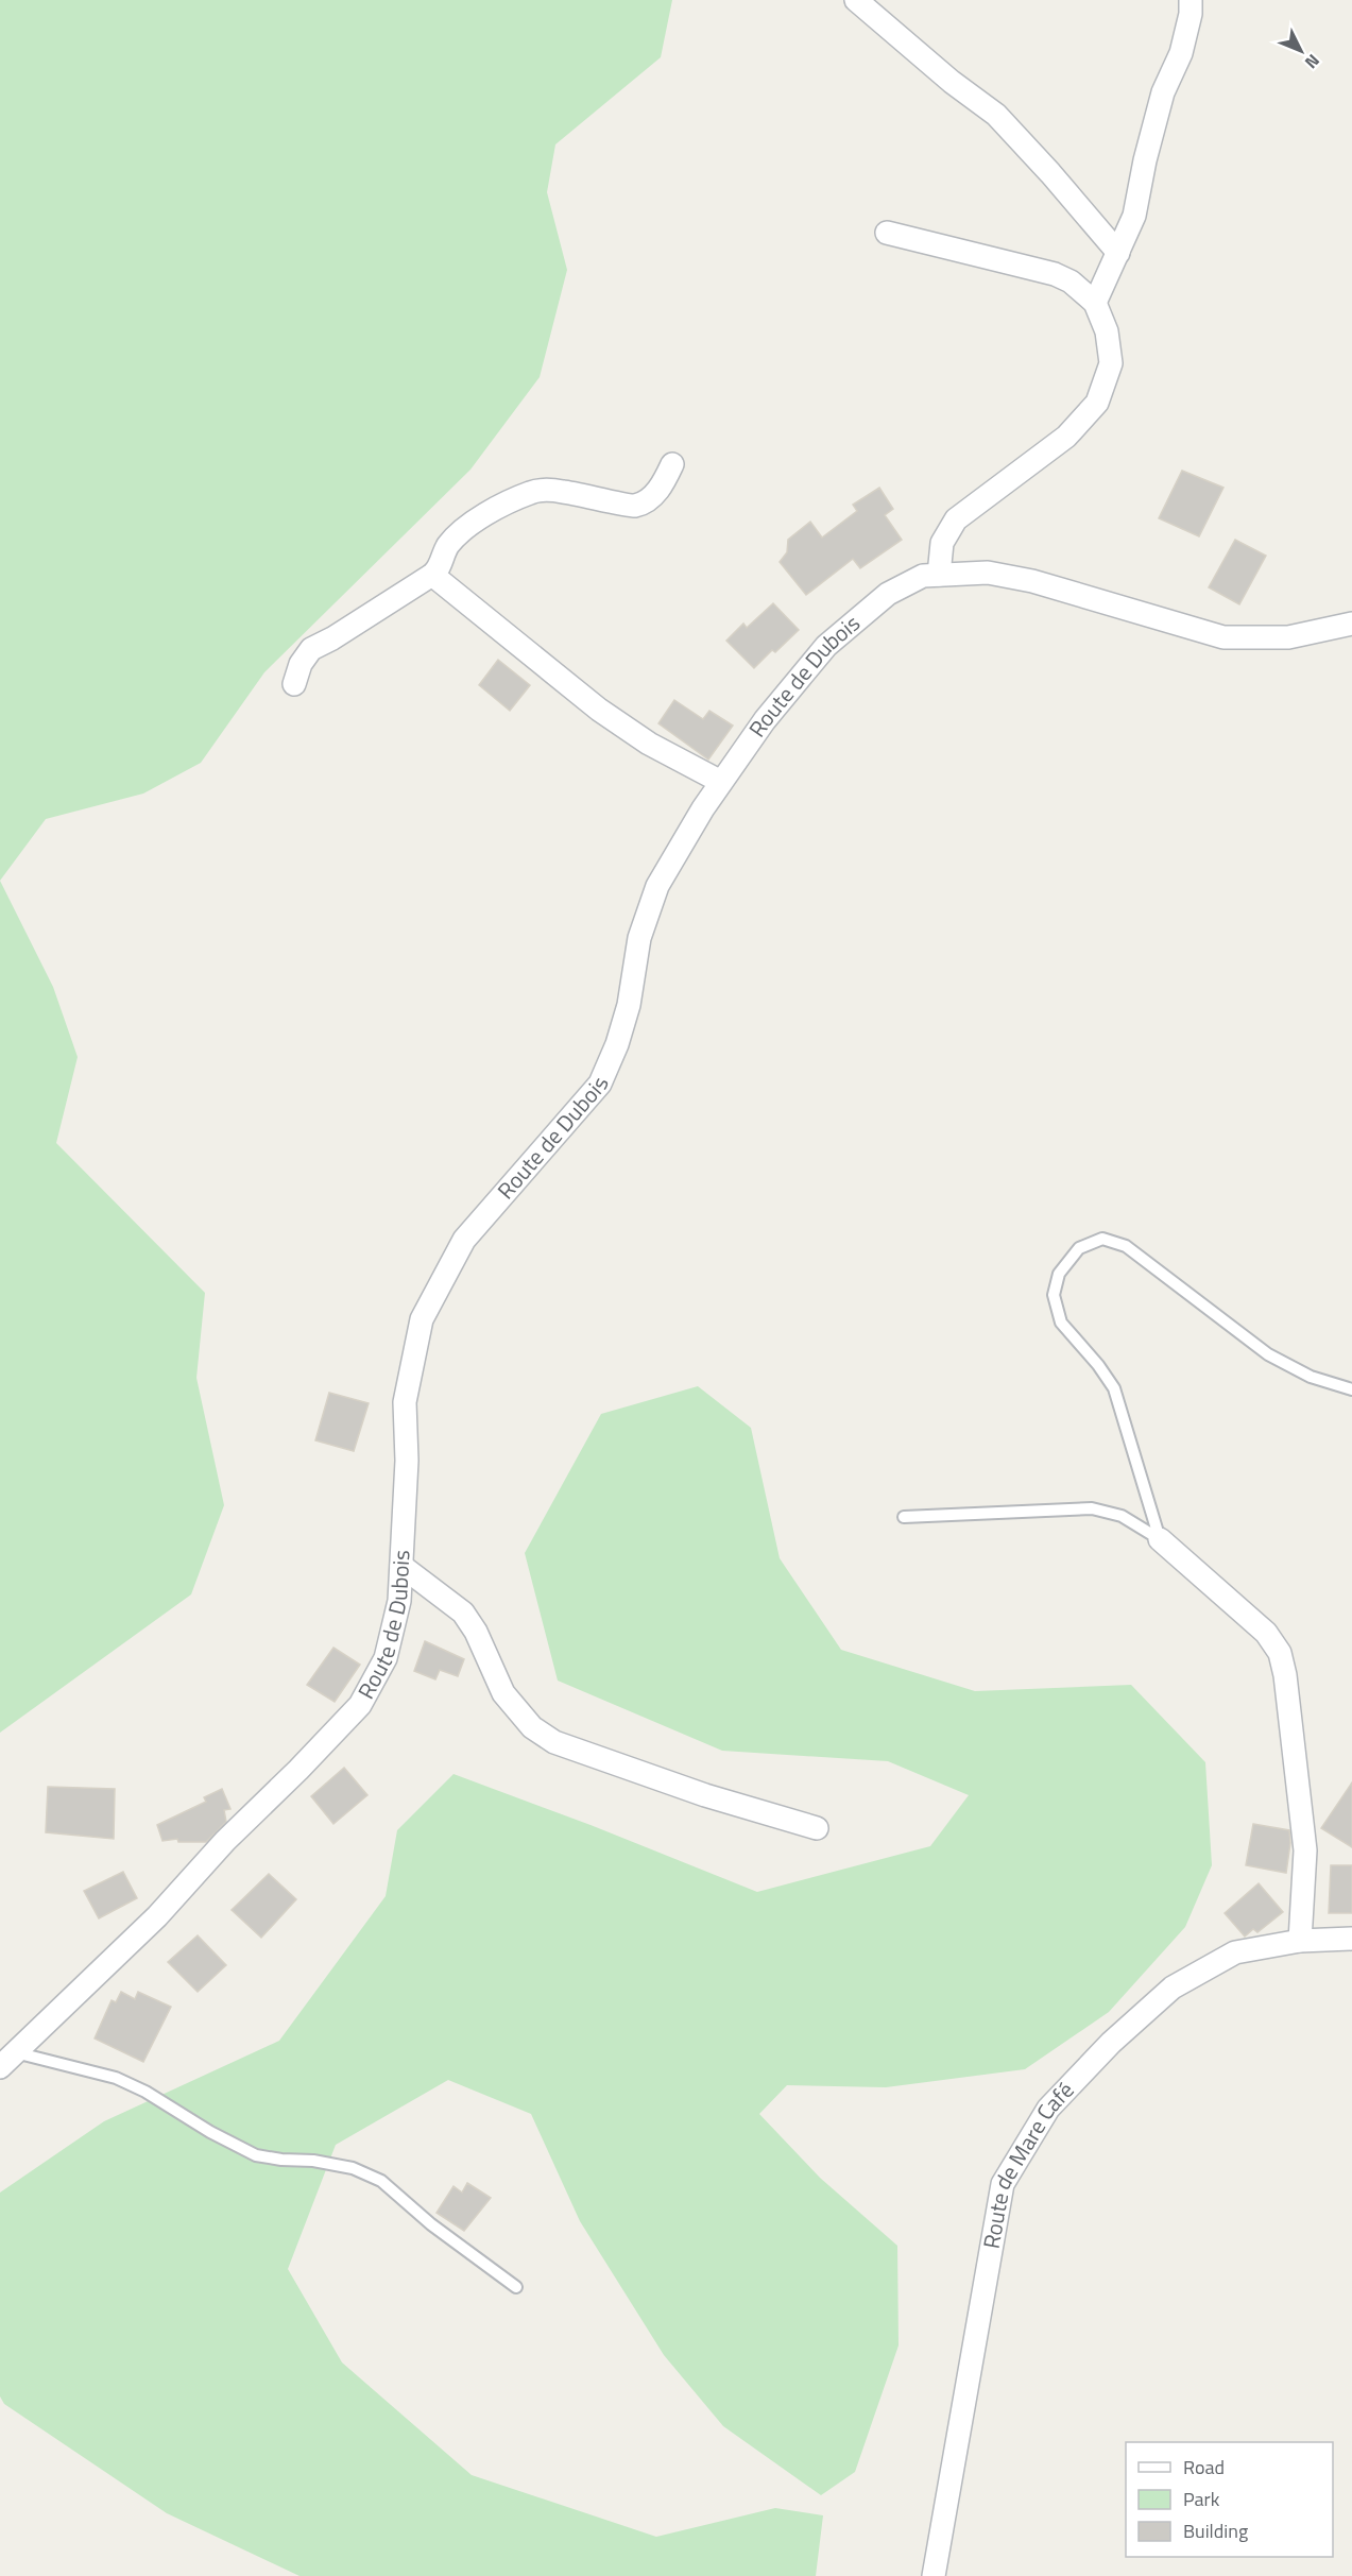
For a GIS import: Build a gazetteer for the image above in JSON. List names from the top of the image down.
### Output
{
  "streets": {
    "street": ["Route de Dubois", "Route de Mare Café"]
  },
  "legend": ["Road", "Park", "Building"],
  "north": "bottom right"
}
